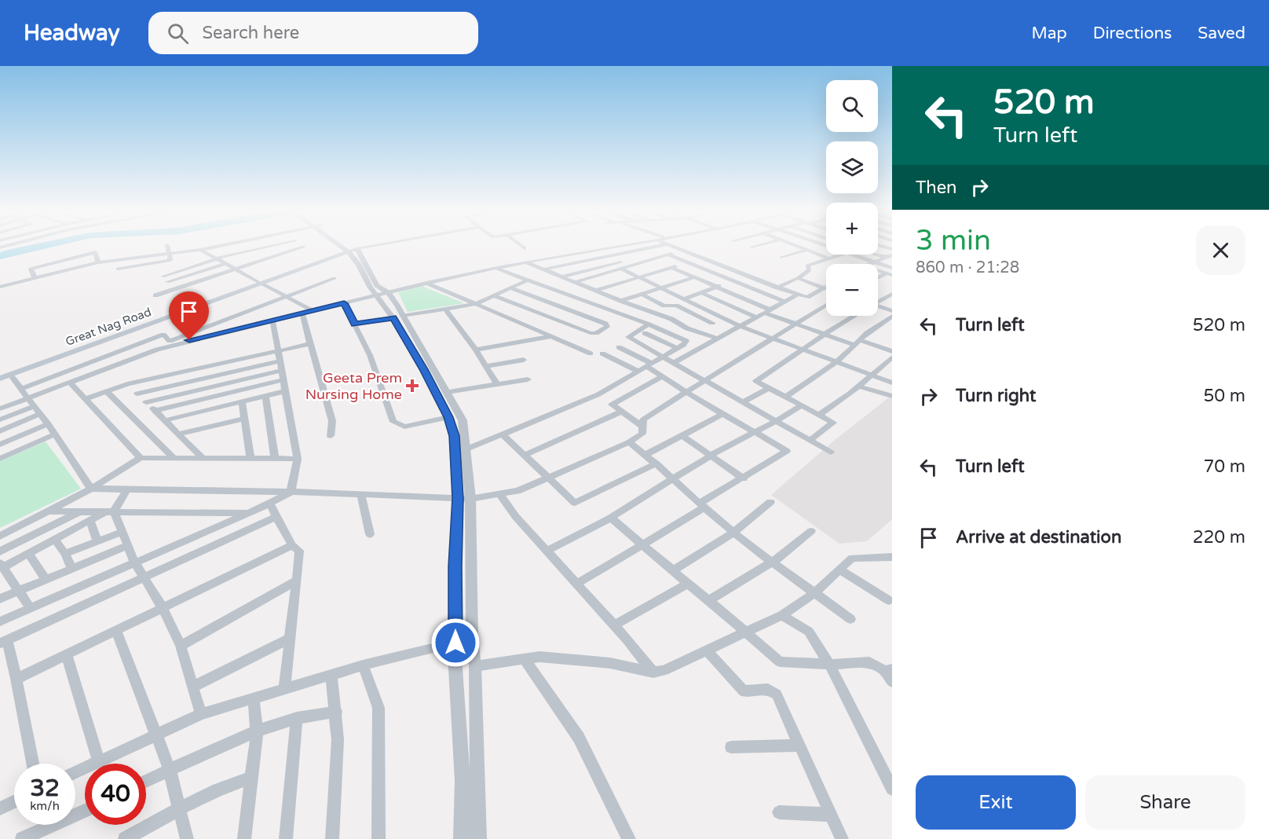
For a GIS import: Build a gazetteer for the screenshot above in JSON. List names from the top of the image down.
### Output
{
  "streets": {
    "main road": ["Great Nag Road"]
  },
  "places": {
    "health": ["Geeta Prem Nursing Home"]
  },
  "page": {
    "header": "Headway",
    "search": "Search here",
    "nav": ["Map", "Directions", "Saved"],
    "turn": ["520 m", "Turn left"],
    "map_buttons": ["+", "−"],
    "then": "Then",
    "heading": ["3 min", "860 m · 21:28"],
    "list": [
      {
        "name": "Turn left",
        "value": "520 m"
      },
      {
        "name": "Turn right",
        "value": "50 m"
      },
      {
        "name": "Turn left",
        "value": "70 m"
      },
      {
        "name": "Arrive at destination",
        "value": "220 m"
      }
    ],
    "speed": "32 km/h",
    "limit": "40",
    "buttons": ["Exit", "Share"]
  }
}
